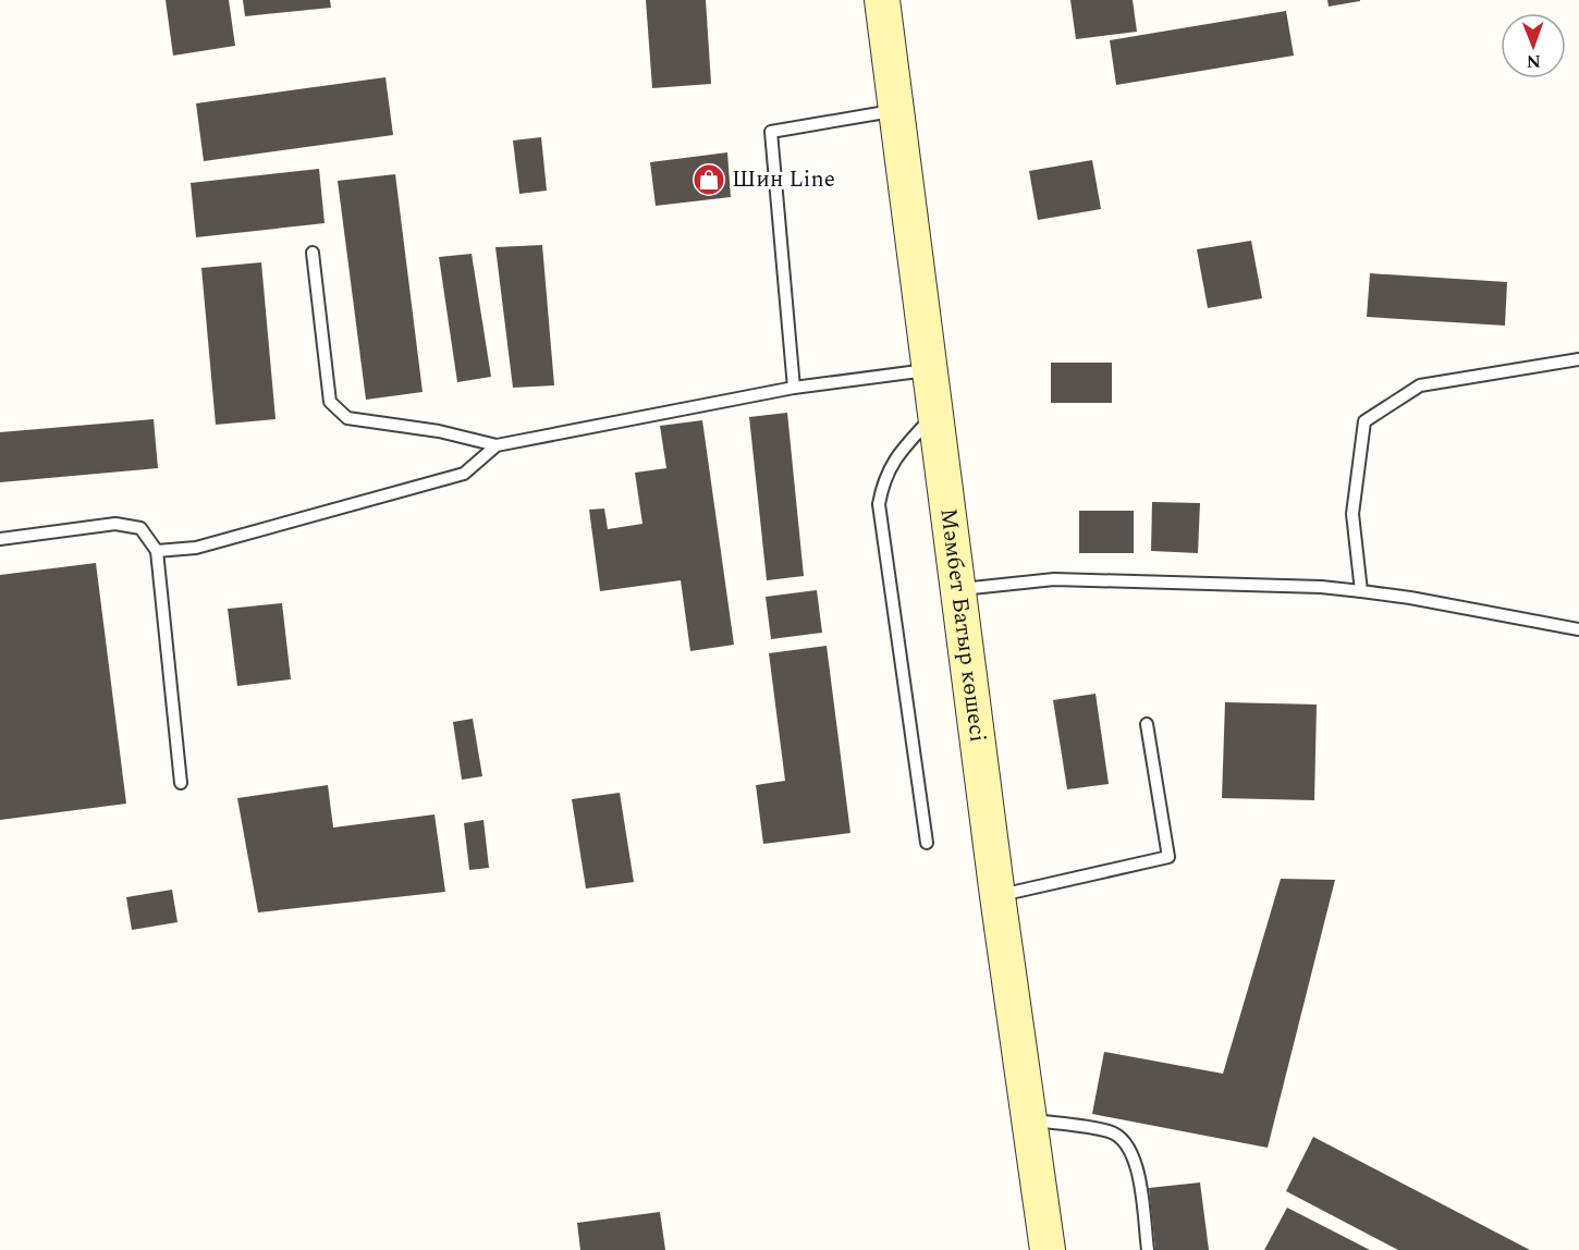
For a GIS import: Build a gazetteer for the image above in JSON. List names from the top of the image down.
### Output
{
  "streets": {
    "main road": ["Мәмбет Батыр көшесі"]
  },
  "places": {
    "shop": ["Шин Line"]
  },
  "north": "bottom"
}
